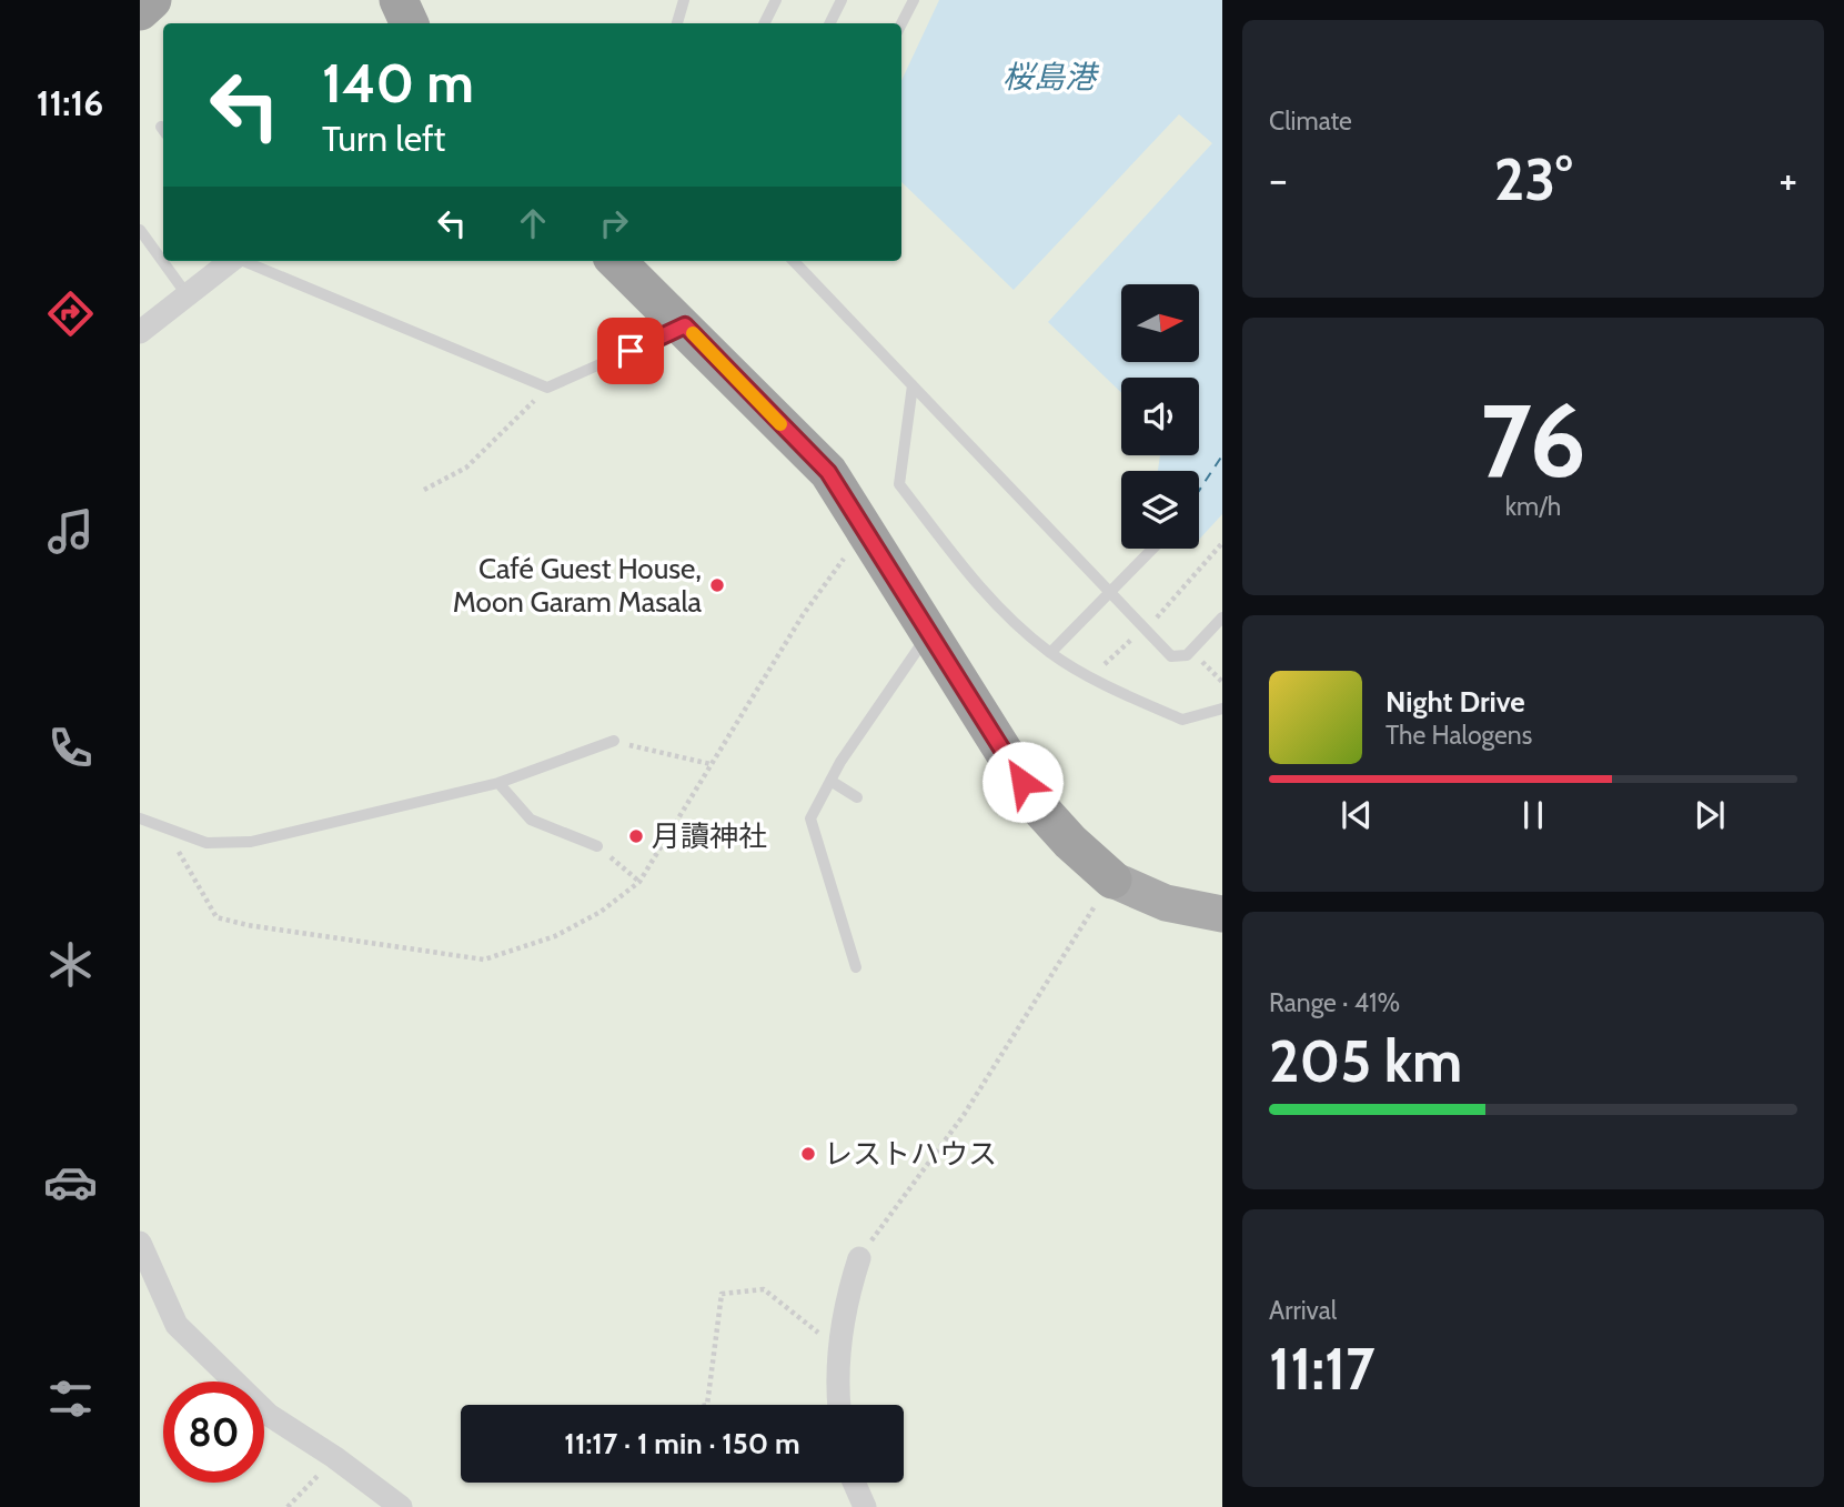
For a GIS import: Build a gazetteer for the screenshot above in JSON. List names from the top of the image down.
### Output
{
  "water": ["桜島港"],
  "places": ["Café Guest House, Moon Garam Masala", "月讀神社", "レストハウス"],
  "north": "right",
  "page": {
    "tabs": "11:16",
    "tile": [
      "Climate",
      ["76", "km/h"],
      ["Range · 41%", "205 km"],
      ["Arrival", "11:17"]
    ],
    "turn": ["140 m", "Turn left"],
    "heat": ["−", "23°", "+"],
    "song": ["Night Drive", "The Halogens"],
    "limit": "80",
    "trip": "11:17 · 1 min · 150 m"
  }
}
